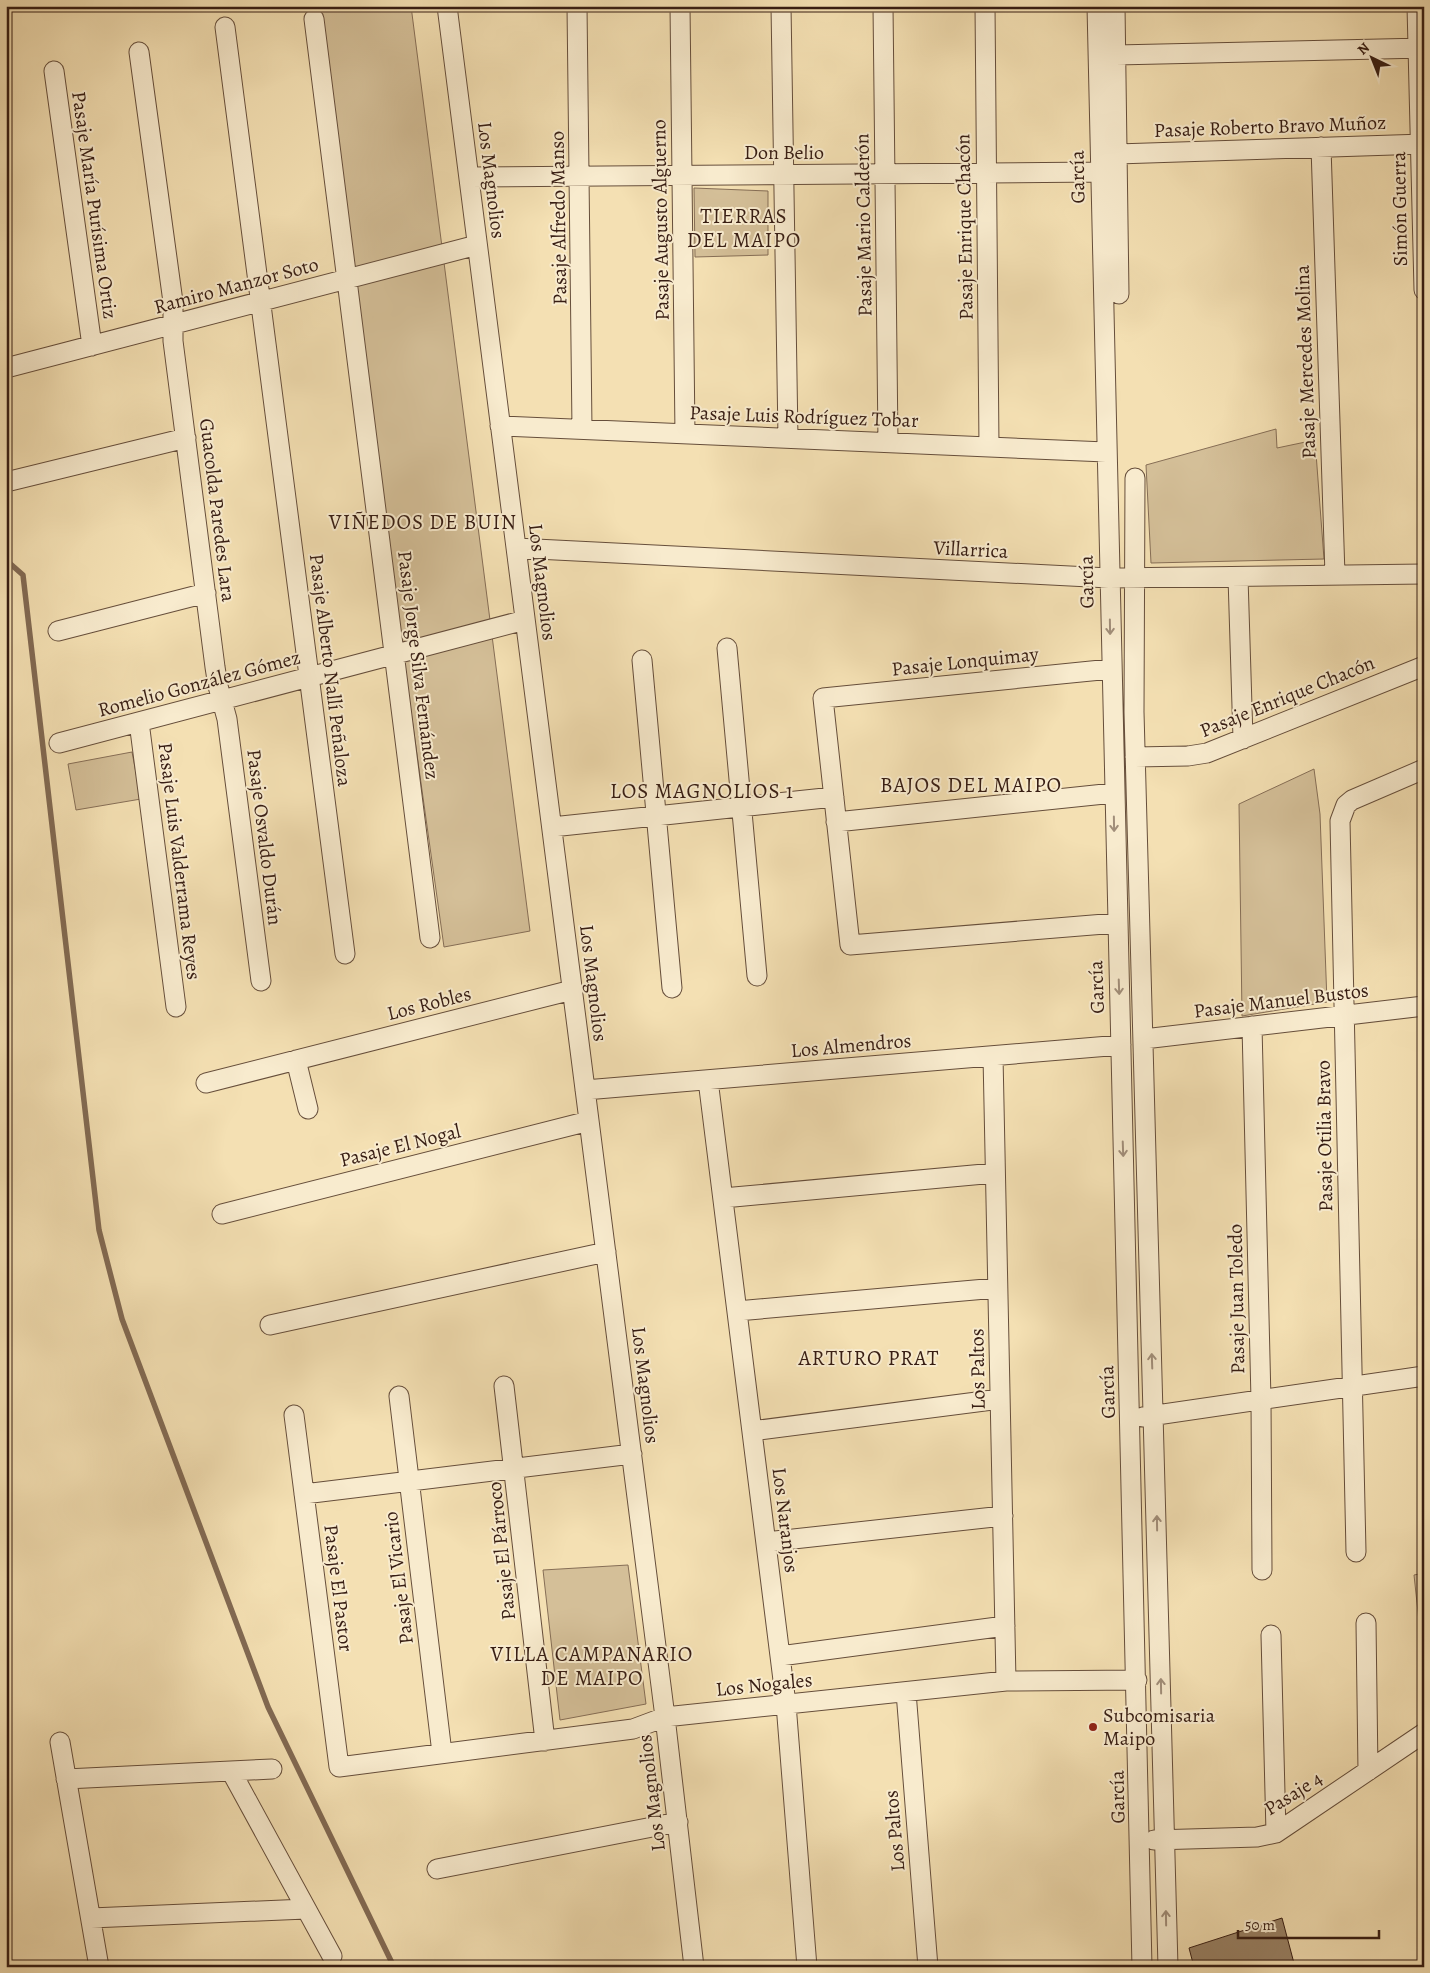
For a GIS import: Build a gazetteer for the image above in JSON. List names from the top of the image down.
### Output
{
  "streets": {
    "street": [
      "Pasaje Roberto Bravo Muñoz",
      "Don Belio",
      "García",
      "Los Magnolios",
      "Pasaje María Purísima Ortiz",
      "Simón Guerra",
      "Pasaje Alfredo Manso",
      "Pasaje Augusto Alguerno",
      "Pasaje Mario Calderón",
      "Pasaje Enrique Chacón",
      "Ramiro Manzor Soto",
      "Pasaje Mercedes Molina",
      "Pasaje Luis Rodríguez Tobar",
      "Guacolda Paredes Lara",
      "Villarrica",
      "Pasaje Lonquimay",
      "Pasaje Jorge Silva Fernández",
      "Pasaje Alberto Nallí Peñaloza",
      "Romelio González Gómez",
      "Pasaje Osvaldo Durán",
      "Pasaje Luis Valderrama Reyes",
      "Pasaje Manuel Bustos",
      "Los Robles",
      "Los Almendros",
      "Pasaje Otilia Bravo",
      "Pasaje El Nogal",
      "Pasaje Juan Toledo",
      "Los Paltos",
      "Los Naranjos",
      "Pasaje El Párroco",
      "Pasaje El Vicario",
      "Pasaje El Pastor",
      "Los Nogales",
      "Pasaje 4"
    ]
  },
  "crossings": [
    ["Pasaje Roberto Bravo Muñoz", "García"],
    ["Pasaje Roberto Bravo Muñoz", "Simón Guerra"],
    ["Pasaje Roberto Bravo Muñoz", "Pasaje Mercedes Molina"],
    ["Don Belio", "García"],
    ["Don Belio", "Los Magnolios"],
    ["Don Belio", "Pasaje Alfredo Manso"],
    ["Don Belio", "Pasaje Augusto Alguerno"],
    ["Don Belio", "Pasaje Mario Calderón"],
    ["Don Belio", "Pasaje Enrique Chacón"],
    ["García", "Pasaje Luis Rodríguez Tobar"],
    ["García", "Villarrica"],
    ["García", "Pasaje Lonquimay"],
    ["García", "Los Almendros"],
    ["García", "Los Nogales"],
    ["García", "Pasaje 4"],
    ["Los Magnolios", "Ramiro Manzor Soto"],
    ["Los Magnolios", "Pasaje Luis Rodríguez Tobar"],
    ["Los Magnolios", "Villarrica"],
    ["Los Magnolios", "Romelio González Gómez"],
    ["Los Magnolios", "Los Robles"],
    ["Los Magnolios", "Los Almendros"],
    ["Los Magnolios", "Pasaje El Nogal"],
    ["Los Magnolios", "Los Nogales"],
    ["Pasaje María Purísima Ortiz", "Ramiro Manzor Soto"],
    ["Pasaje Alfredo Manso", "Pasaje Luis Rodríguez Tobar"],
    ["Pasaje Augusto Alguerno", "Pasaje Luis Rodríguez Tobar"],
    ["Pasaje Mario Calderón", "Pasaje Luis Rodríguez Tobar"],
    ["Pasaje Enrique Chacón", "Pasaje Luis Rodríguez Tobar"],
    ["Ramiro Manzor Soto", "Guacolda Paredes Lara"],
    ["Ramiro Manzor Soto", "Pasaje Jorge Silva Fernández"],
    ["Ramiro Manzor Soto", "Pasaje Alberto Nallí Peñaloza"],
    ["Pasaje Mercedes Molina", "Villarrica"],
    ["Guacolda Paredes Lara", "Romelio González Gómez"],
    ["Guacolda Paredes Lara", "Pasaje Osvaldo Durán"],
    ["Pasaje Jorge Silva Fernández", "Romelio González Gómez"],
    ["Pasaje Alberto Nallí Peñaloza", "Romelio González Gómez"],
    ["Romelio González Gómez", "Pasaje Osvaldo Durán"],
    ["Romelio González Gómez", "Pasaje Luis Valderrama Reyes"],
    ["Pasaje Manuel Bustos", "Pasaje Otilia Bravo"],
    ["Pasaje Manuel Bustos", "Pasaje Juan Toledo"],
    ["Los Almendros", "Los Paltos"],
    ["Los Almendros", "Los Naranjos"],
    ["Los Paltos", "Los Nogales"],
    ["Los Naranjos", "Los Nogales"],
    ["Pasaje El Párroco", "Los Nogales"],
    ["Pasaje El Vicario", "Los Nogales"],
    ["Pasaje El Pastor", "Los Nogales"]
  ],
  "districts": [
    "TIERRAS DEL MAIPO",
    "VIÑEDOS DE BUIN",
    "BAJOS DEL MAIPO",
    "LOS MAGNOLIOS 1",
    "ARTURO PRAT",
    "VILLA CAMPANARIO DE MAIPO"
  ],
  "places": ["Subcomisaria Maipo"],
  "scale_bar": "50 m",
  "north": "top left"
}
